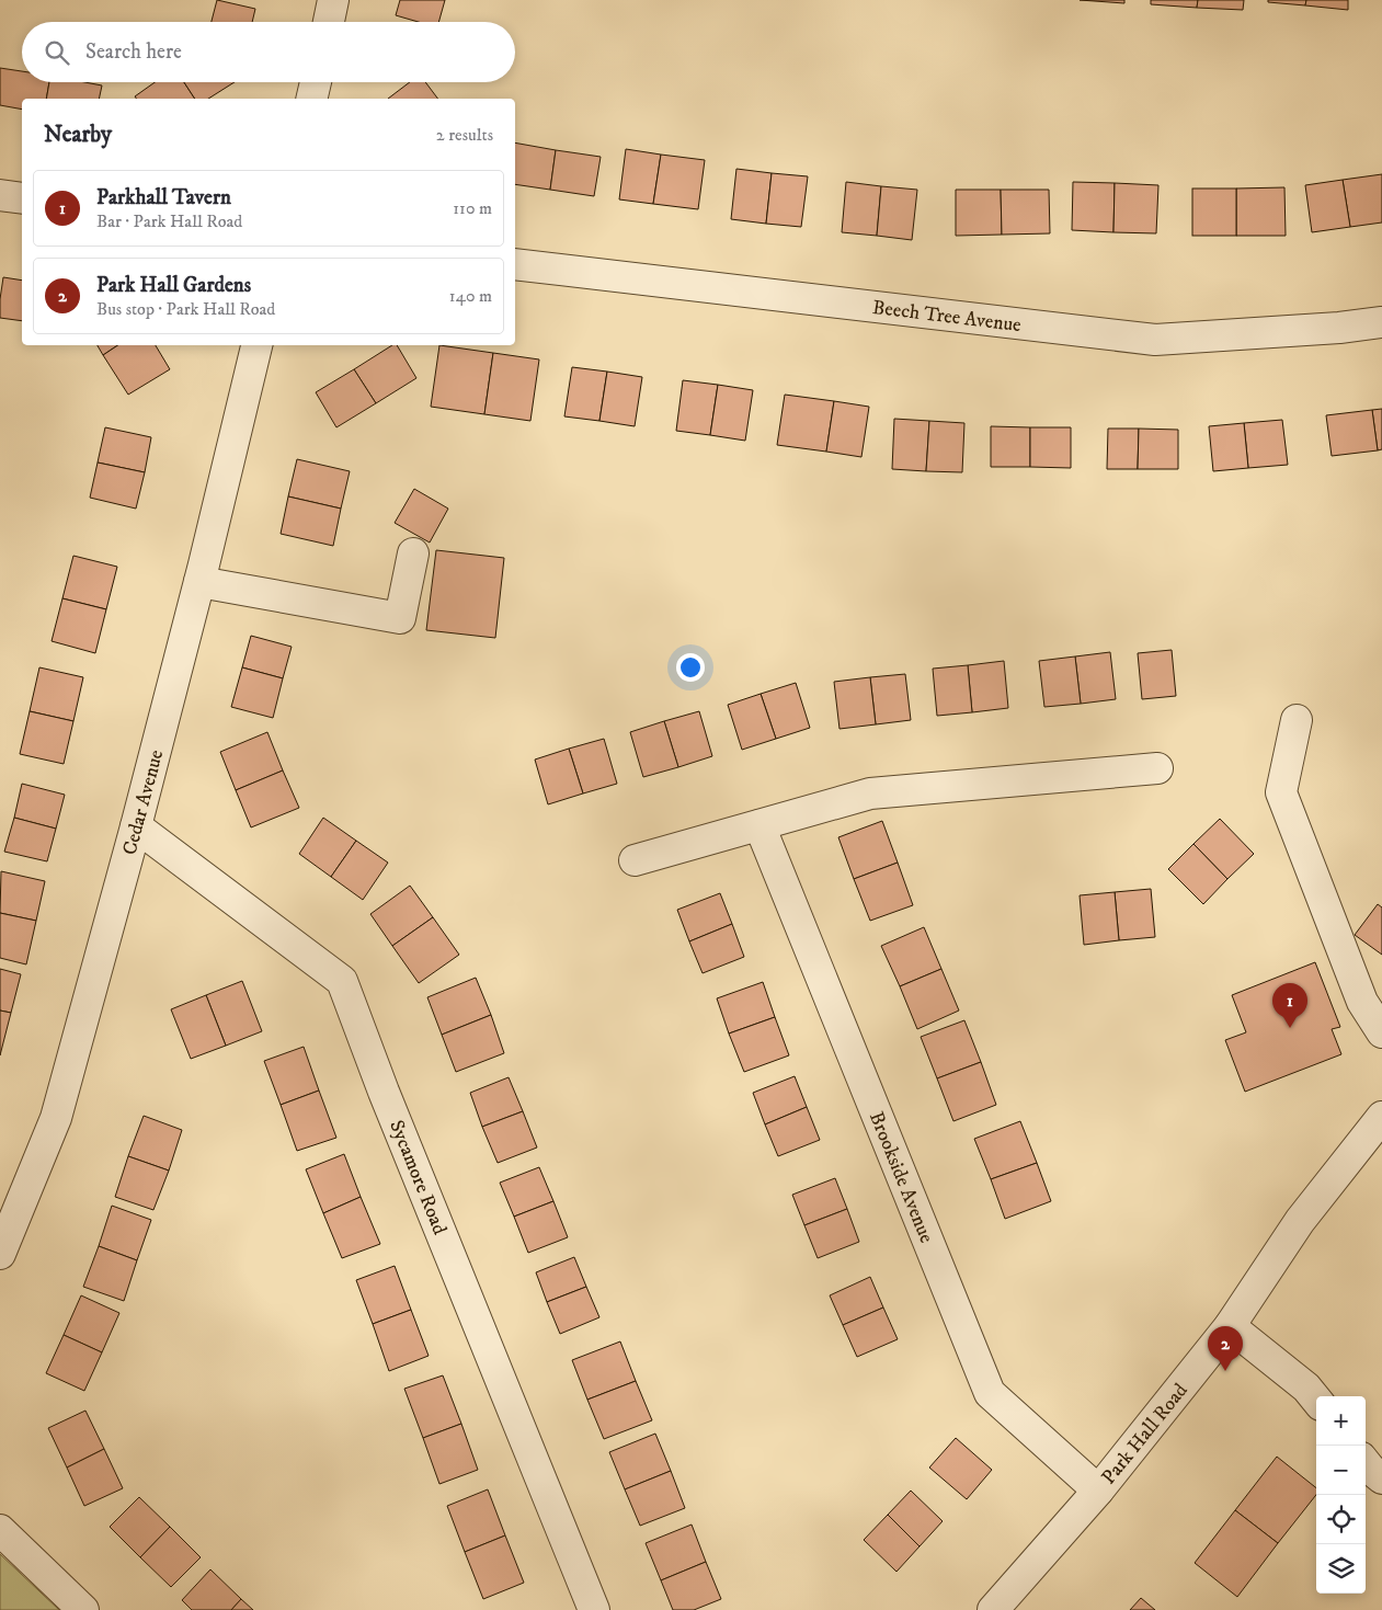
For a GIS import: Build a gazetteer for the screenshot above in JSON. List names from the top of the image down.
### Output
{
  "streets": {
    "street": [
      "Beech Tree Avenue",
      "Cedar Avenue",
      "Sycamore Road",
      "Brookside Avenue",
      "Park Hall Road"
    ]
  },
  "crossings": [
    ["Cedar Avenue", "Sycamore Road"],
    ["Brookside Avenue", "Park Hall Road"]
  ],
  "page": {
    "search": "Search here",
    "heading": ["Nearby", "2 results"],
    "list": [
      {
        "mark": "1",
        "name": "Parkhall Tavern",
        "note": "Bar · Park Hall Road",
        "value": "110 m"
      },
      {
        "mark": "2",
        "name": "Park Hall Gardens",
        "note": "Bus stop · Park Hall Road",
        "value": "140 m"
      }
    ],
    "pins": ["1", "2"],
    "map_buttons": ["+", "−"]
  }
}
